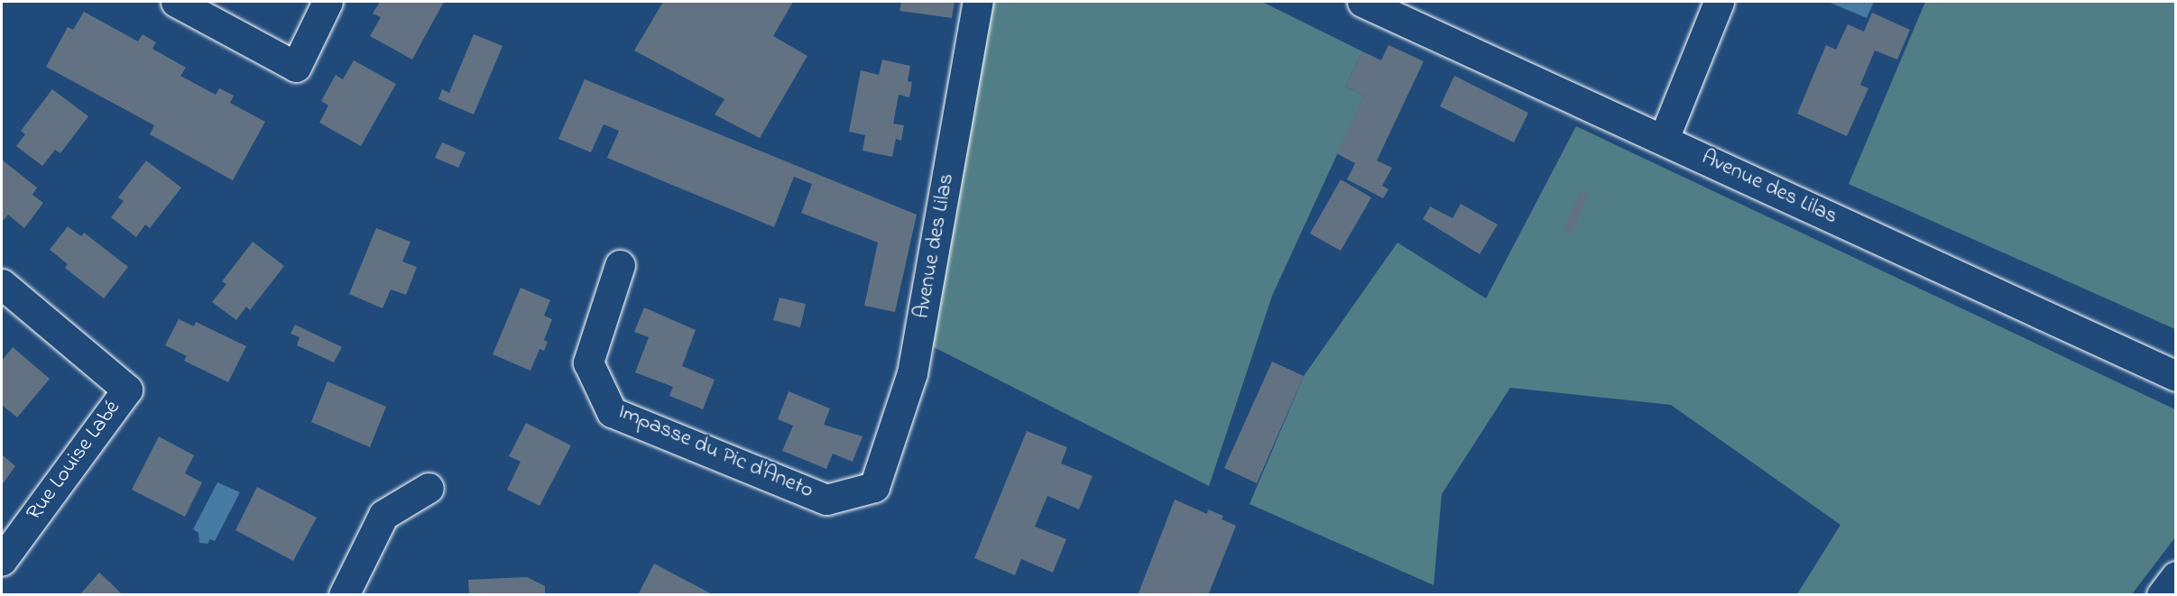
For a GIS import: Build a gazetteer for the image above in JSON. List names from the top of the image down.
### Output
{
  "streets": {
    "street": ["Avenue des Lilas", "Impasse du Pic d'Aneto", "Rue Louise Labé"]
  },
  "crossings": [
    ["Avenue des Lilas", "Impasse du Pic d'Aneto"]
  ]
}
